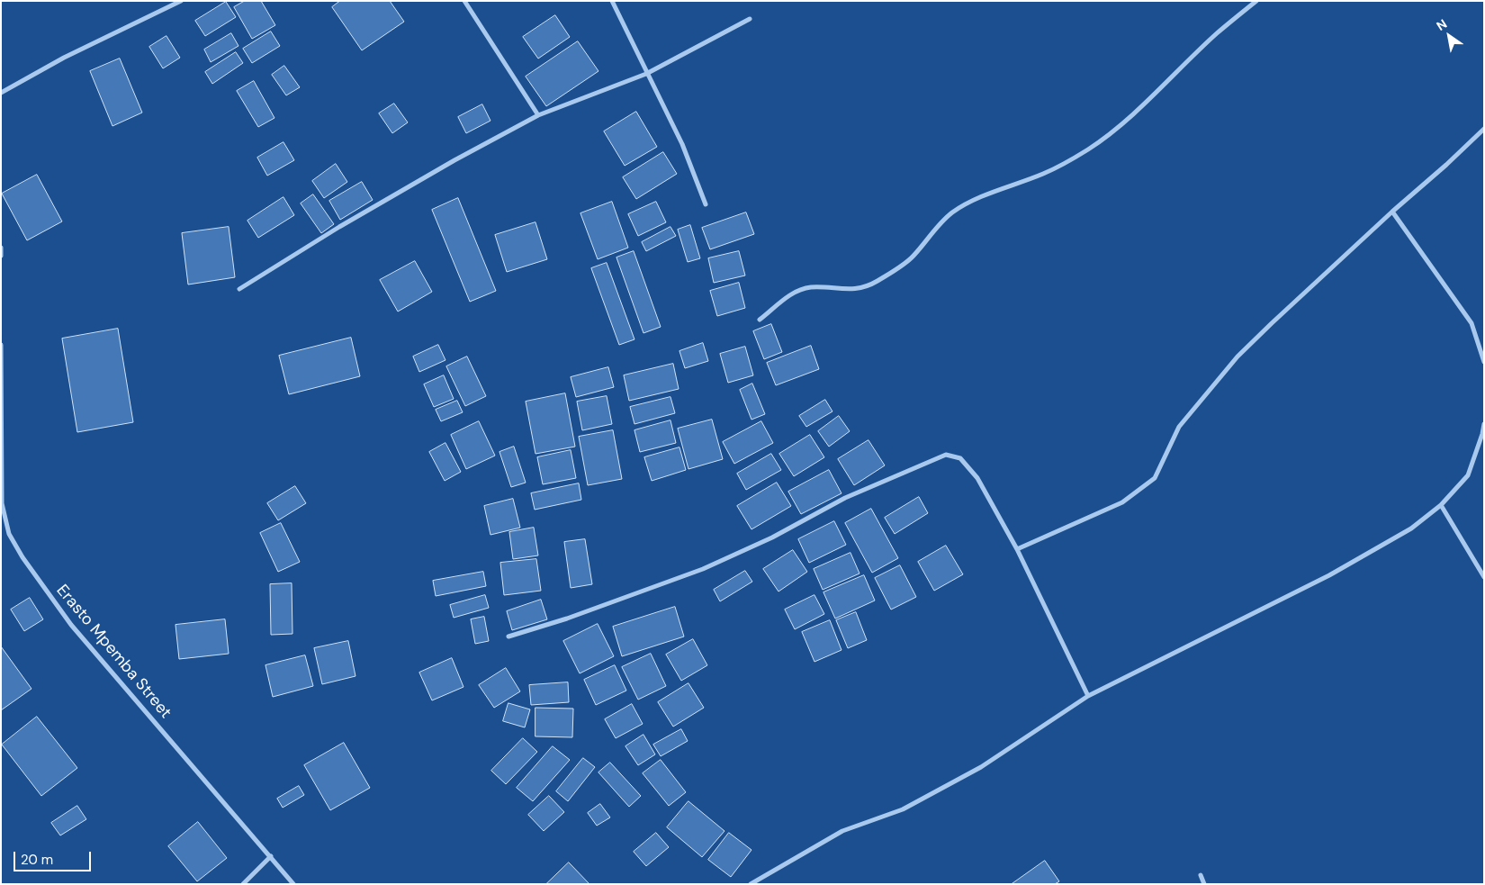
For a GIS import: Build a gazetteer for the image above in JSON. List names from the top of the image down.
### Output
{
  "streets": {
    "street": ["Erasto Mpemba Street"]
  },
  "scale_bar": "20 m",
  "north": "top left"
}
